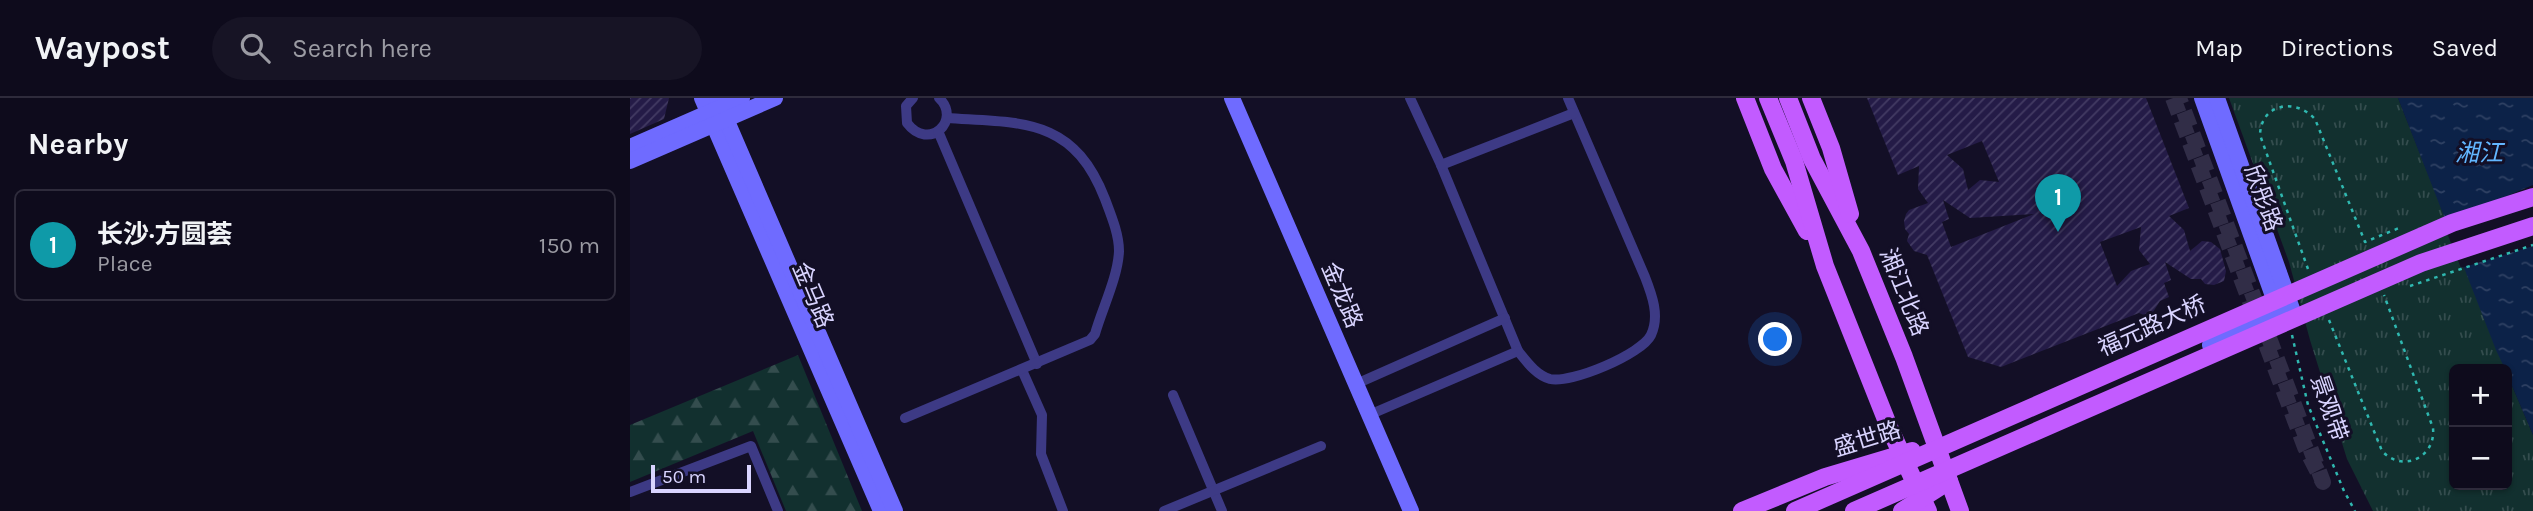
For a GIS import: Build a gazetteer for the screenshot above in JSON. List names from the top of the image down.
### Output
{
  "streets": {
    "main road": [
      "欣彤路",
      "湘江北路",
      "金马路",
      "金龙路",
      "福元路大桥",
      "盛世路"
    ],
    "path": ["景观带"]
  },
  "crossings": [
    ["欣彤路", "景观带"],
    ["湘江北路", "盛世路"]
  ],
  "water": ["湘江"],
  "scale_bar": "50 m",
  "page": {
    "header": "Waypost",
    "search": "Search here",
    "nav": ["Map", "Directions", "Saved"],
    "heading": "Nearby",
    "pins": "1",
    "list": [
      {
        "mark": "1",
        "name": "长沙·方圆荟",
        "note": "Place",
        "value": "150 m"
      }
    ],
    "map_buttons": ["+", "−"],
    "scale": "50 m"
  }
}
